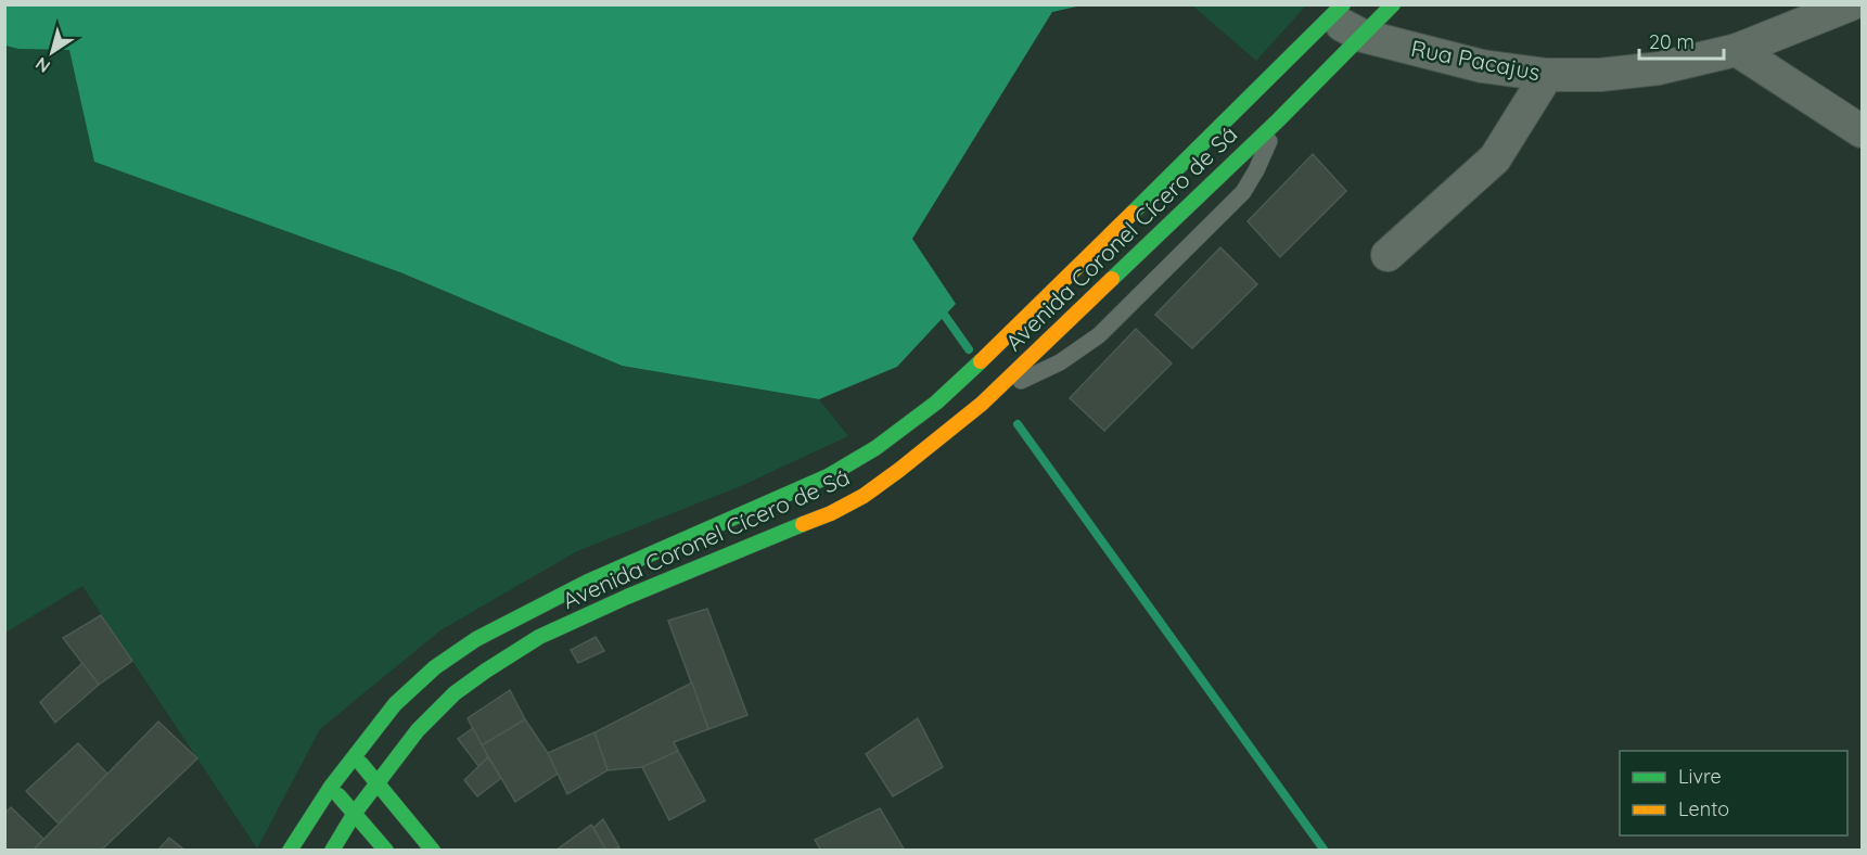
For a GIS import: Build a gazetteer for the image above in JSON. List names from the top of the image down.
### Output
{
  "streets": {
    "main road": ["Avenida Coronel Cícero de Sá"],
    "street": ["Rua Pacajus"]
  },
  "crossings": [
    ["Rua Pacajus", "Avenida Coronel Cícero de Sá"]
  ],
  "legend": ["Livre", "Lento"],
  "scale_bar": "20 m",
  "north": "bottom left"
}
